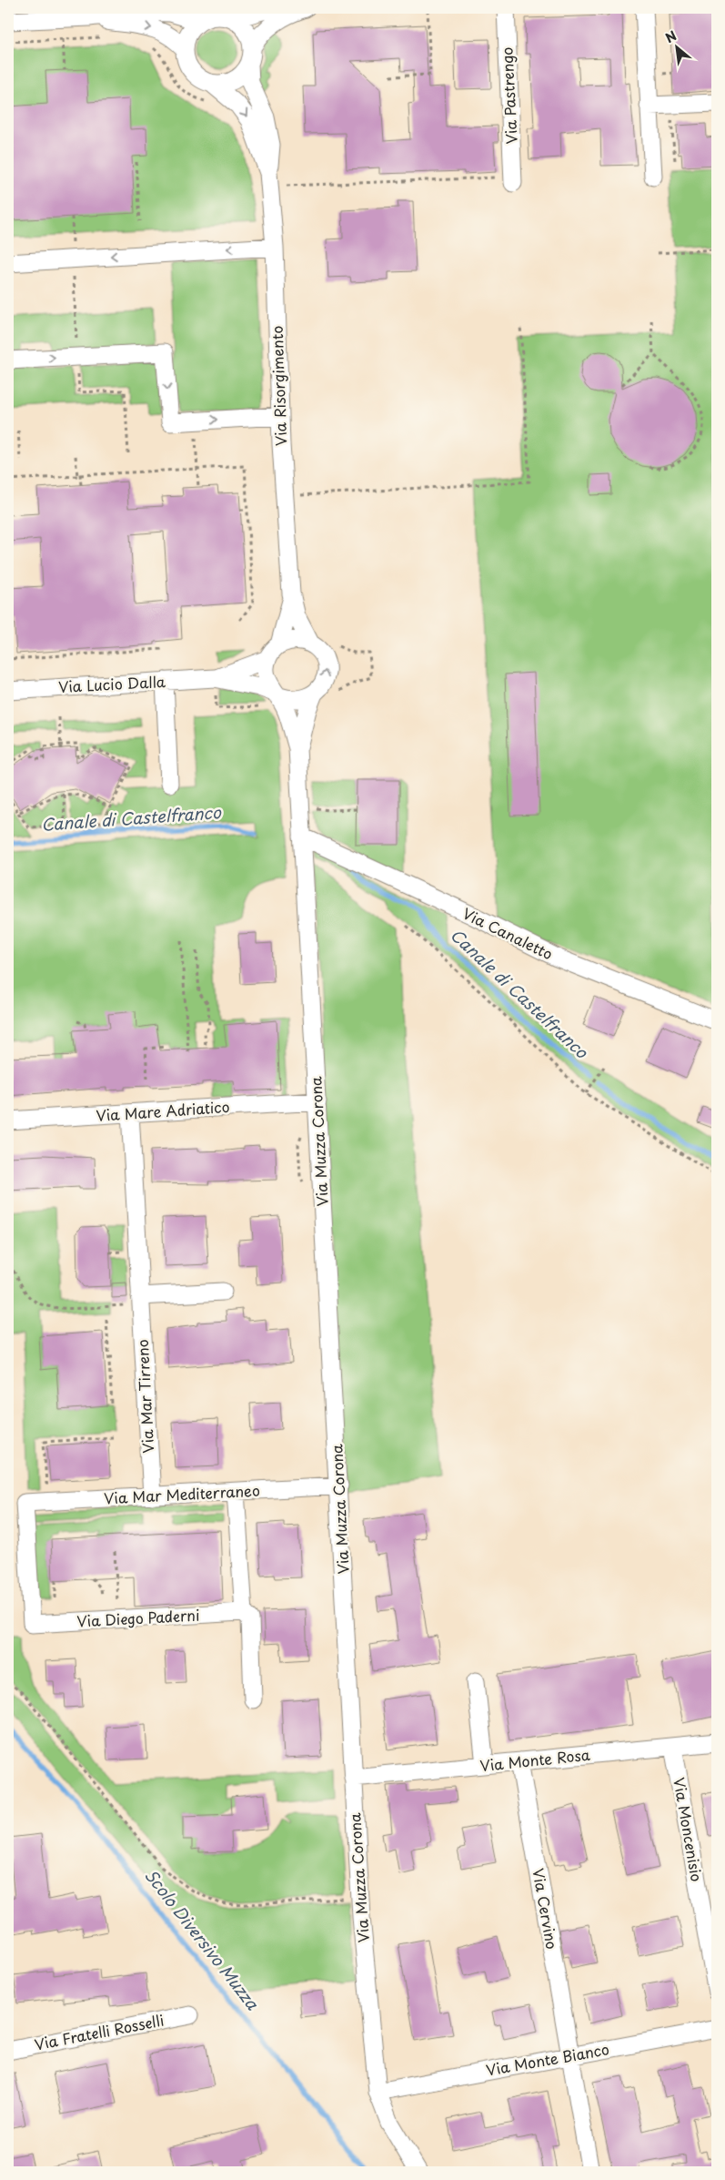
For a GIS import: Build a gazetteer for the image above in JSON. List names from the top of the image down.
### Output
{
  "streets": {
    "street": [
      "Via Pastrengo",
      "Via Risorgimento",
      "Via Lucio Dalla",
      "Via Canaletto",
      "Via Mare Adriatico",
      "Via Muzza Corona",
      "Via Mar Tirreno",
      "Via Mar Mediterraneo",
      "Via Diego Paderni",
      "Via Monte Rosa",
      "Via Moncenisio",
      "Via Cervino",
      "Via Fratelli Rosselli",
      "Via Monte Bianco"
    ]
  },
  "crossings": [
    ["Via Risorgimento", "Via Lucio Dalla"],
    ["Via Risorgimento", "Via Canaletto"],
    ["Via Risorgimento", "Via Muzza Corona"],
    ["Via Canaletto", "Via Muzza Corona"],
    ["Via Mare Adriatico", "Via Muzza Corona"],
    ["Via Mare Adriatico", "Via Mar Tirreno"],
    ["Via Muzza Corona", "Via Mar Mediterraneo"],
    ["Via Muzza Corona", "Via Monte Rosa"],
    ["Via Muzza Corona", "Via Monte Bianco"],
    ["Via Mar Tirreno", "Via Mar Mediterraneo"],
    ["Via Mar Mediterraneo", "Via Diego Paderni"],
    ["Via Monte Rosa", "Via Moncenisio"],
    ["Via Monte Rosa", "Via Cervino"],
    ["Via Cervino", "Via Monte Bianco"]
  ],
  "water": ["Canale di Castelfranco", "Scolo Diversivo Muzza"],
  "north": "top left"
}
